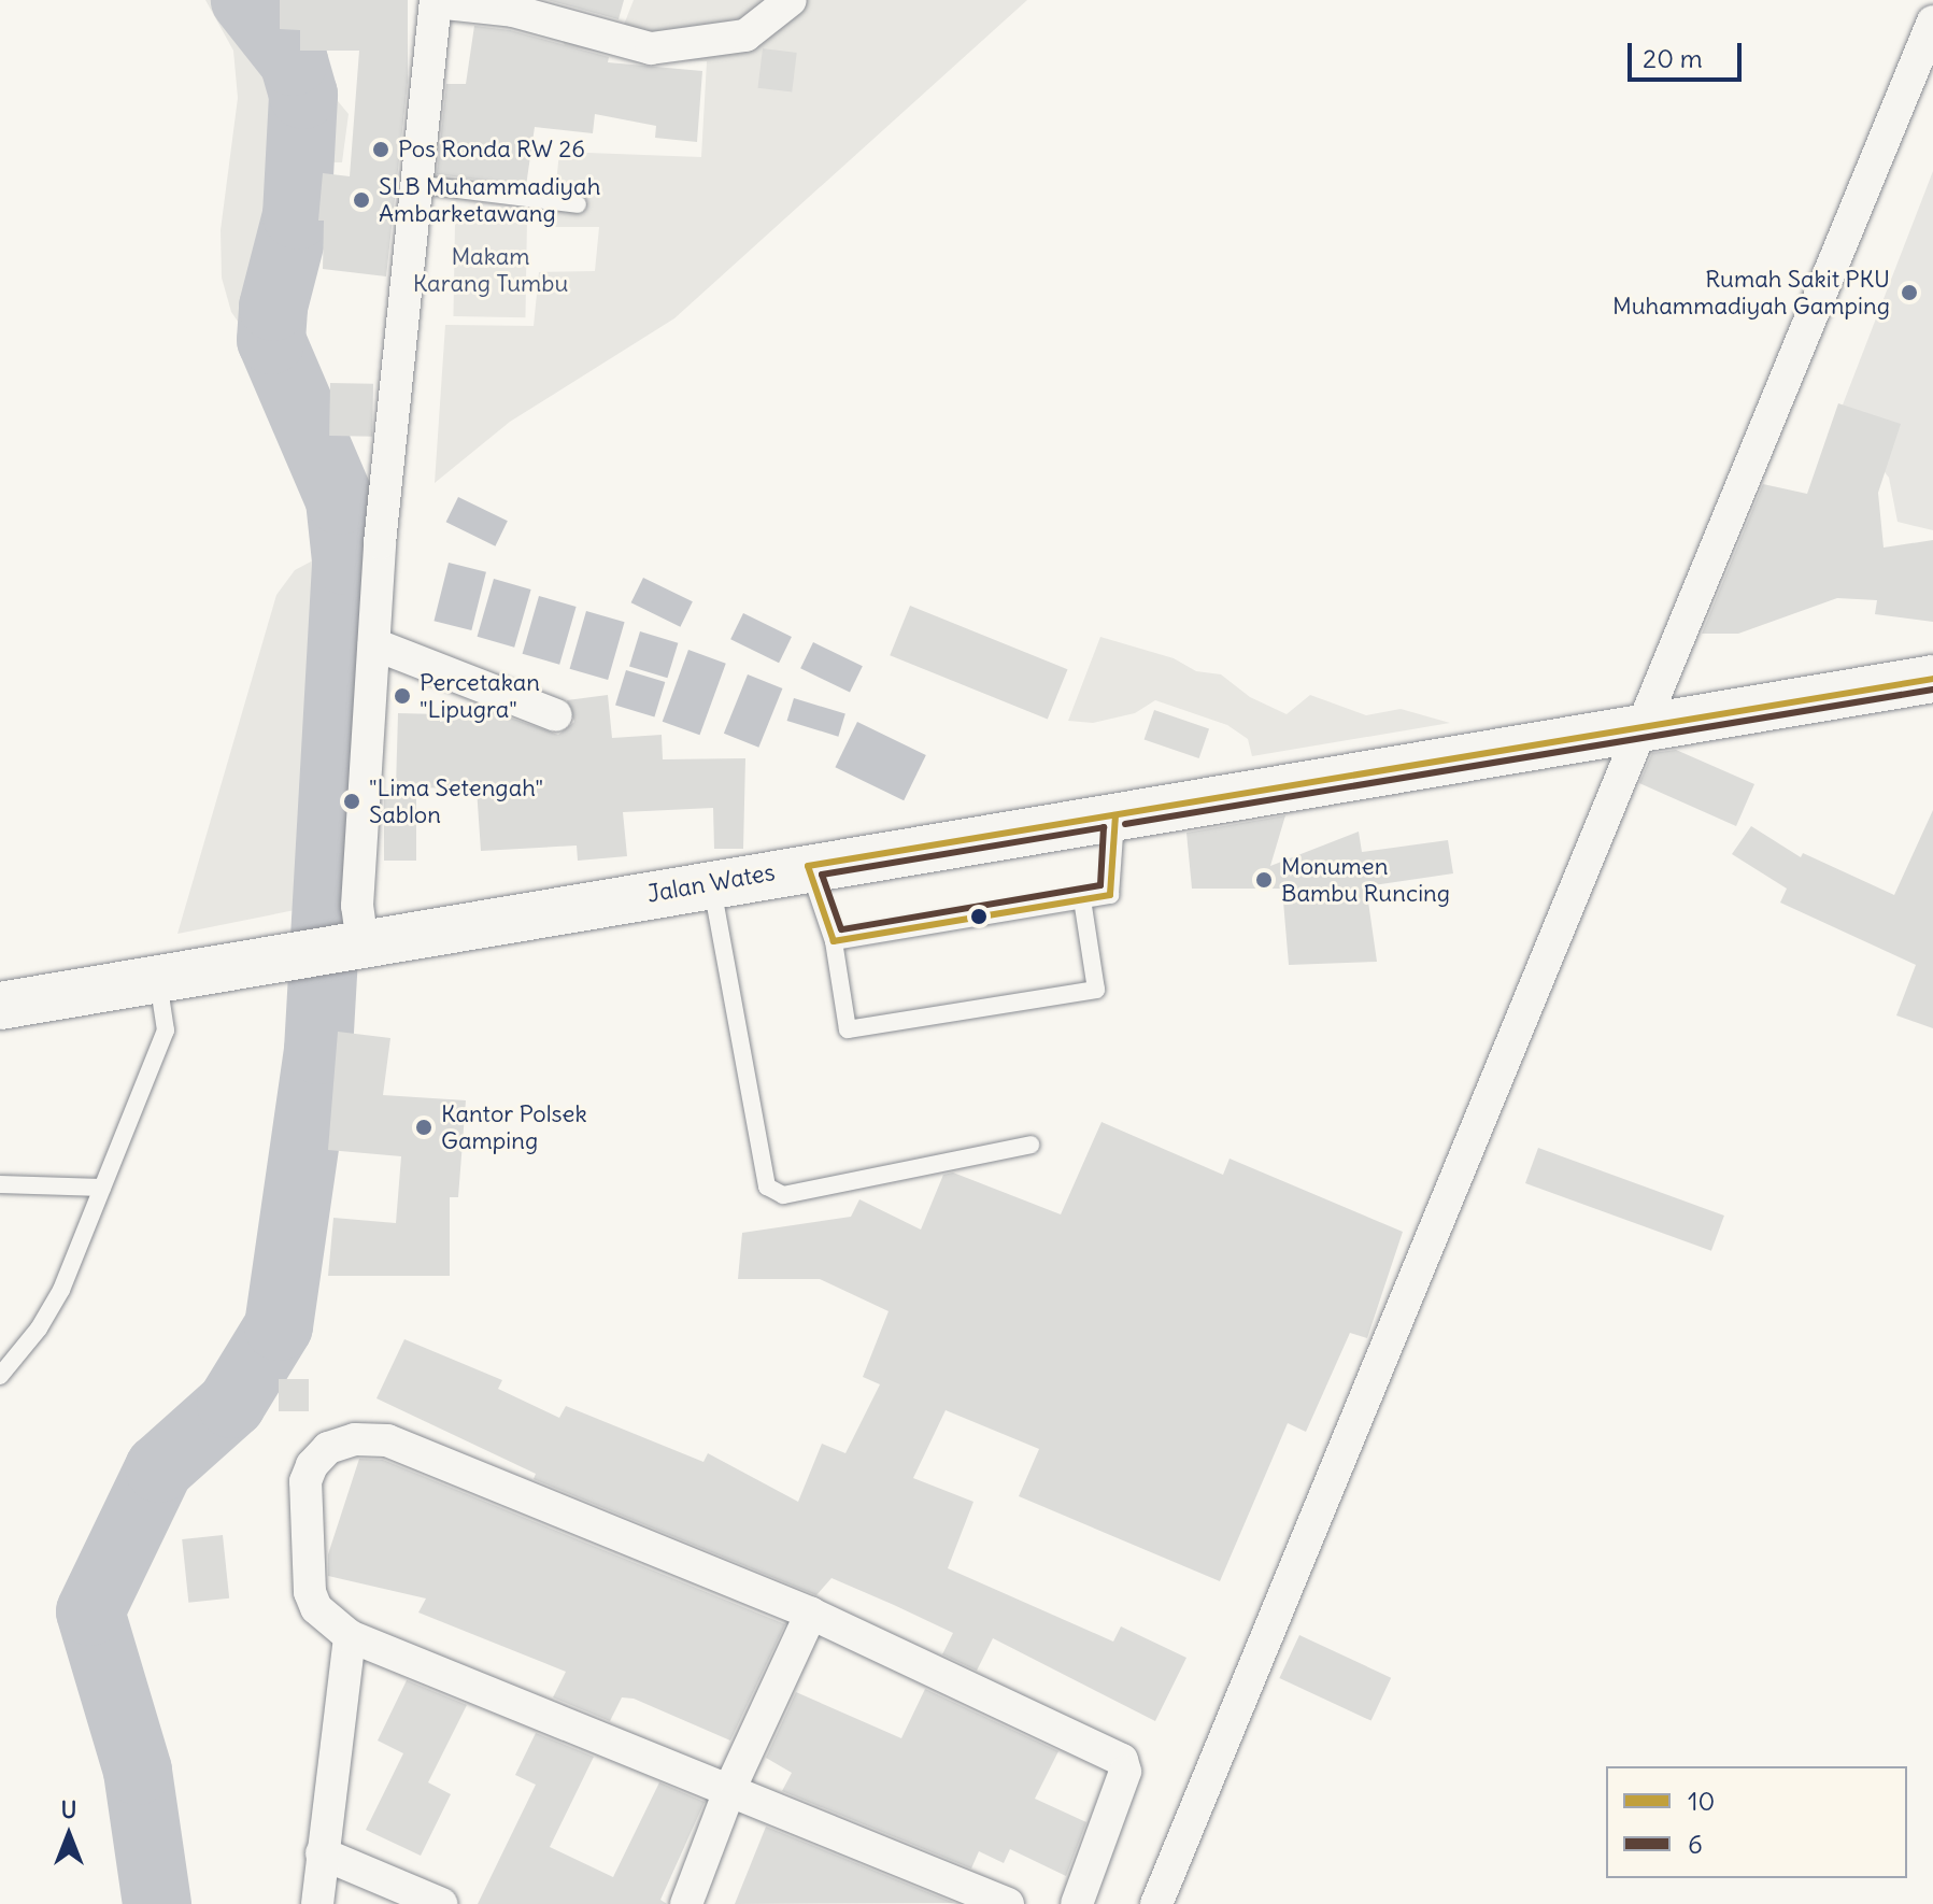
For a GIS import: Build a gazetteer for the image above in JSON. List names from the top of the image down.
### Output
{
  "streets": {
    "highway": ["Jalan Wates"]
  },
  "parks": ["Makam Karang Tumbu"],
  "places": [
    "Pos Ronda RW 26",
    "SLB Muhammadiyah Ambarketawang",
    "Rumah Sakit PKU Muhammadiyah Gamping",
    "Percetakan \"Lipugra\"",
    "\"Lima Setengah\" Sablon",
    "Monumen Bambu Runcing",
    "Kantor Polsek Gamping"
  ],
  "lines": ["transit line 10", "transit line 6"],
  "legend": ["10", "6"],
  "scale_bar": "20 m",
  "north": "top"
}
